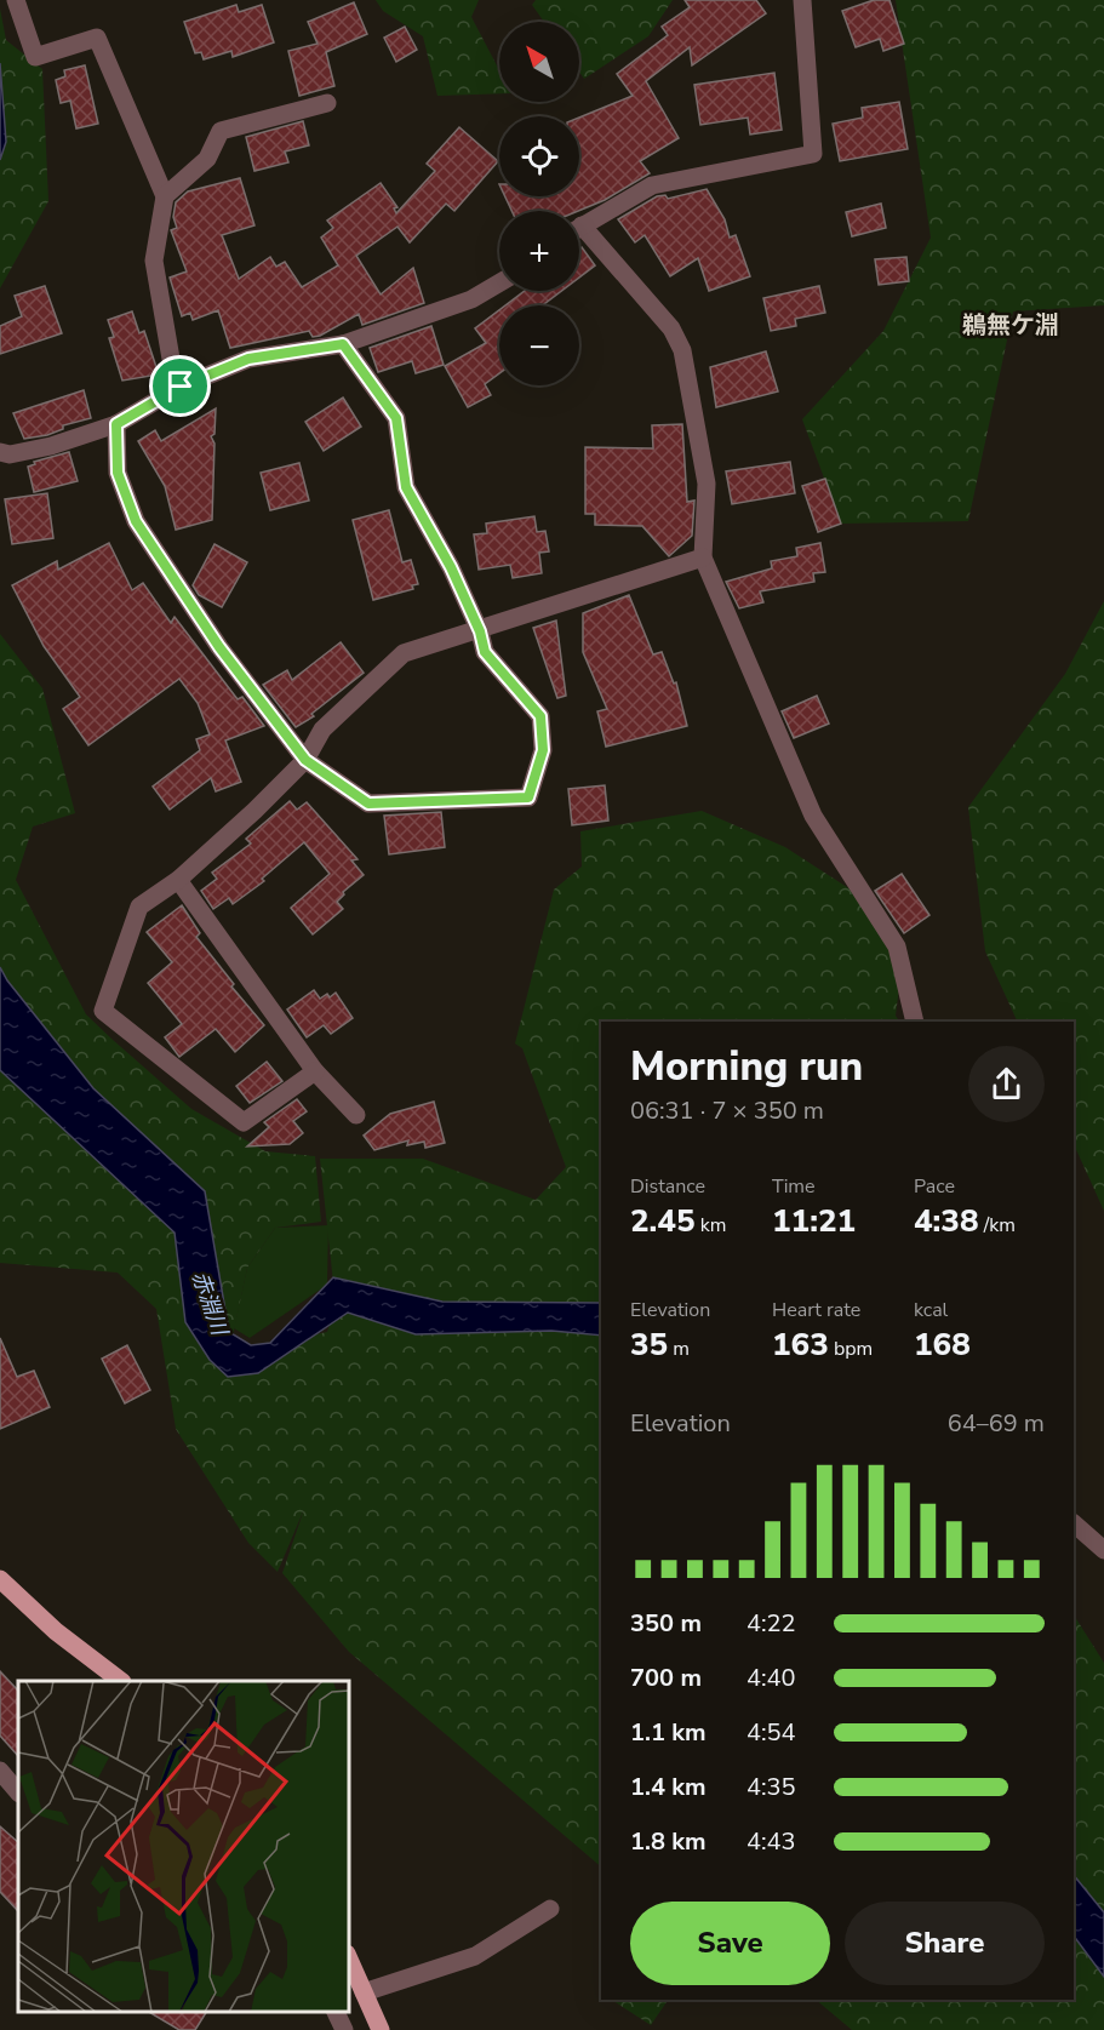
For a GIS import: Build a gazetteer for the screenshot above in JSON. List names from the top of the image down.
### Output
{
  "districts": ["鵜無ケ淵"],
  "water": ["赤淵川"],
  "north": "top left",
  "page": {
    "map_buttons": ["+", "−"],
    "heading": ["Morning run", "06:31 · 7 × 350 m"],
    "stats": [
      ["Distance", "2.45 km"],
      ["Time", "11:21"],
      ["Pace", "4:38 /km"],
      ["Elevation", "35 m"],
      ["Heart rate", "163 bpm"],
      ["kcal", "168"]
    ],
    "chart": ["Elevation", "64–69 m"],
    "list": [
      {
        "name": "350 m",
        "note": "4:22"
      },
      {
        "name": "700 m",
        "note": "4:40"
      },
      {
        "name": "1.1 km",
        "note": "4:54"
      },
      {
        "name": "1.4 km",
        "note": "4:35"
      },
      {
        "name": "1.8 km",
        "note": "4:43"
      }
    ],
    "buttons": ["Save", "Share"]
  }
}
